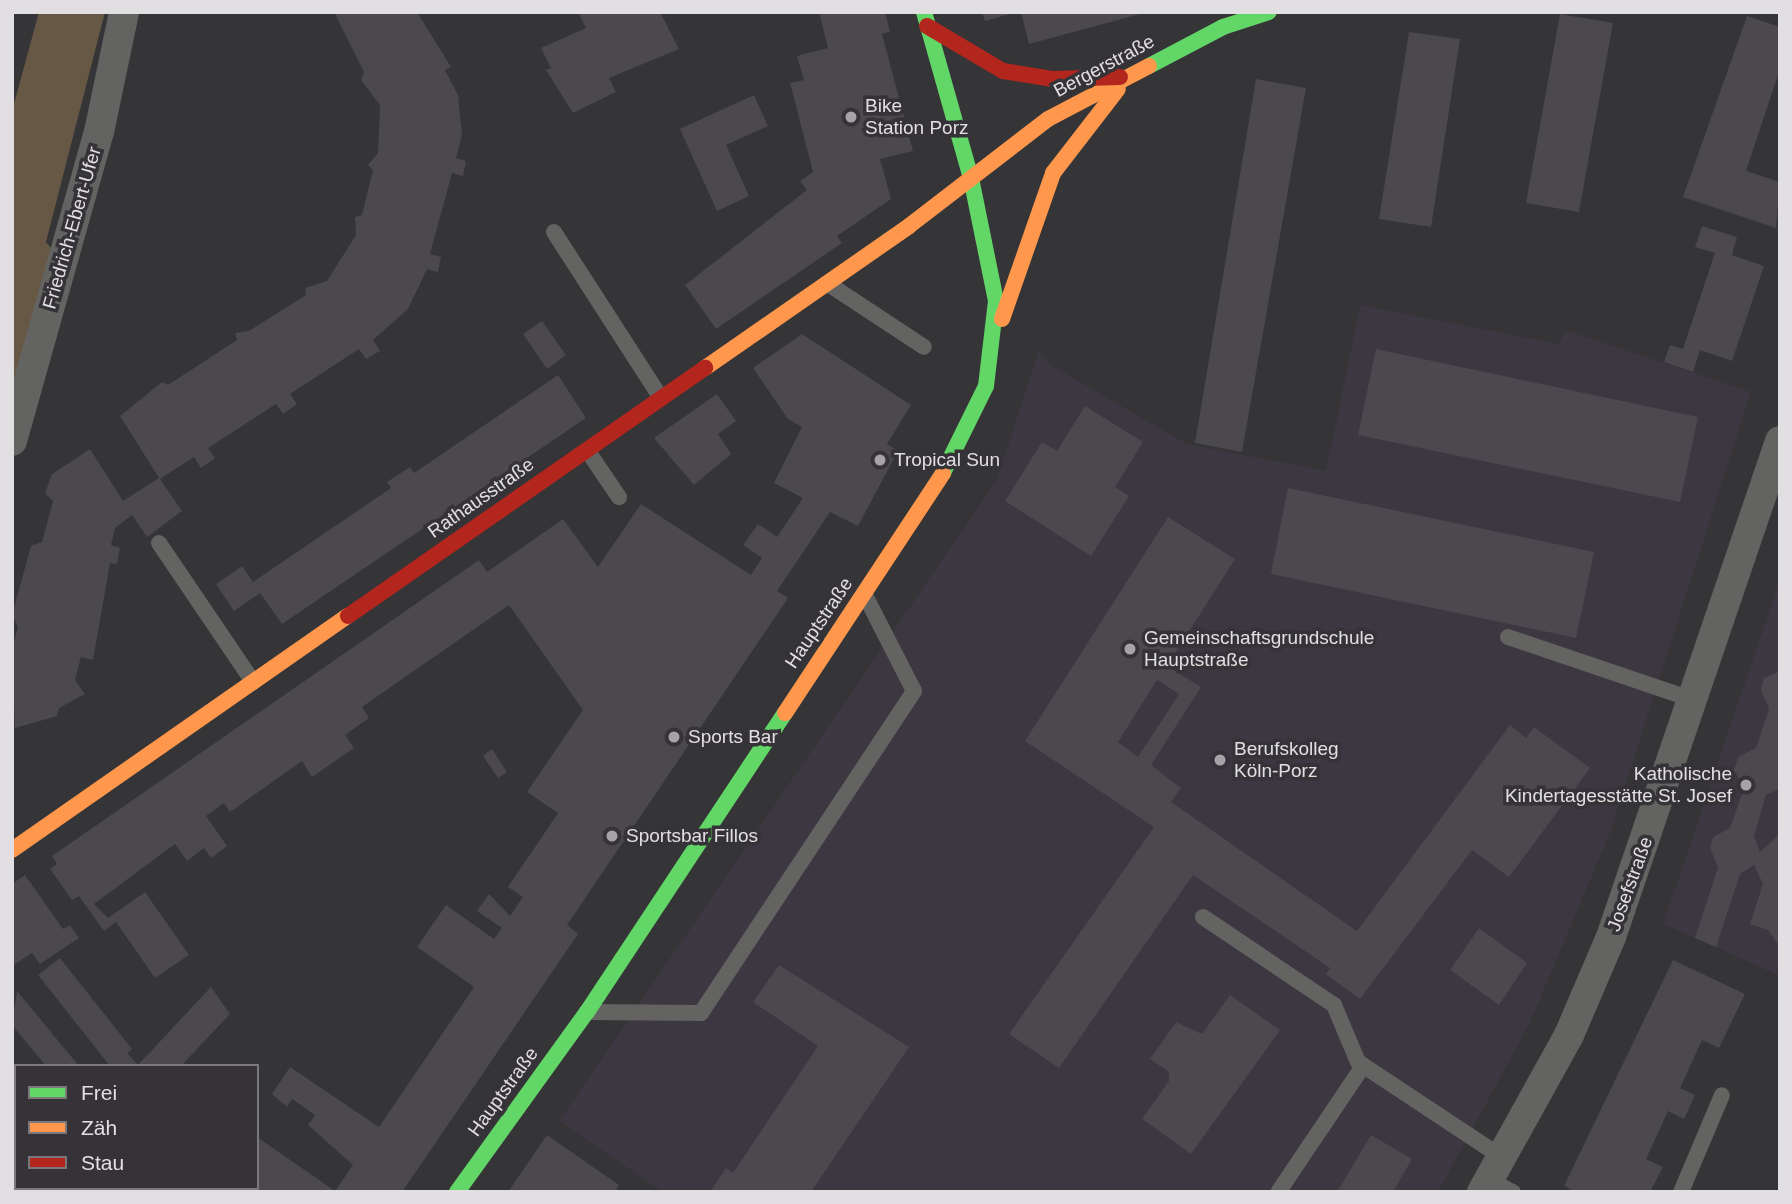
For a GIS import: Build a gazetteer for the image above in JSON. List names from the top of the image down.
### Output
{
  "streets": {
    "street": [
      "Bergerstraße",
      "Friedrich-Ebert-Ufer",
      "Rathausstraße",
      "Hauptstraße",
      "Josefstraße"
    ]
  },
  "crossings": [
    ["Bergerstraße", "Rathausstraße"],
    ["Bergerstraße", "Hauptstraße"],
    ["Rathausstraße", "Hauptstraße"]
  ],
  "places": [
    "Bike Station Porz",
    "Tropical Sun",
    "Gemeinschaftsgrundschule Hauptstraße",
    "Sports Bar",
    "Berufskolleg Köln-Porz",
    "Katholische Kindertagesstätte St. Josef",
    "Sportsbar Fillos"
  ],
  "legend": ["Frei", "Zäh", "Stau"]
}
